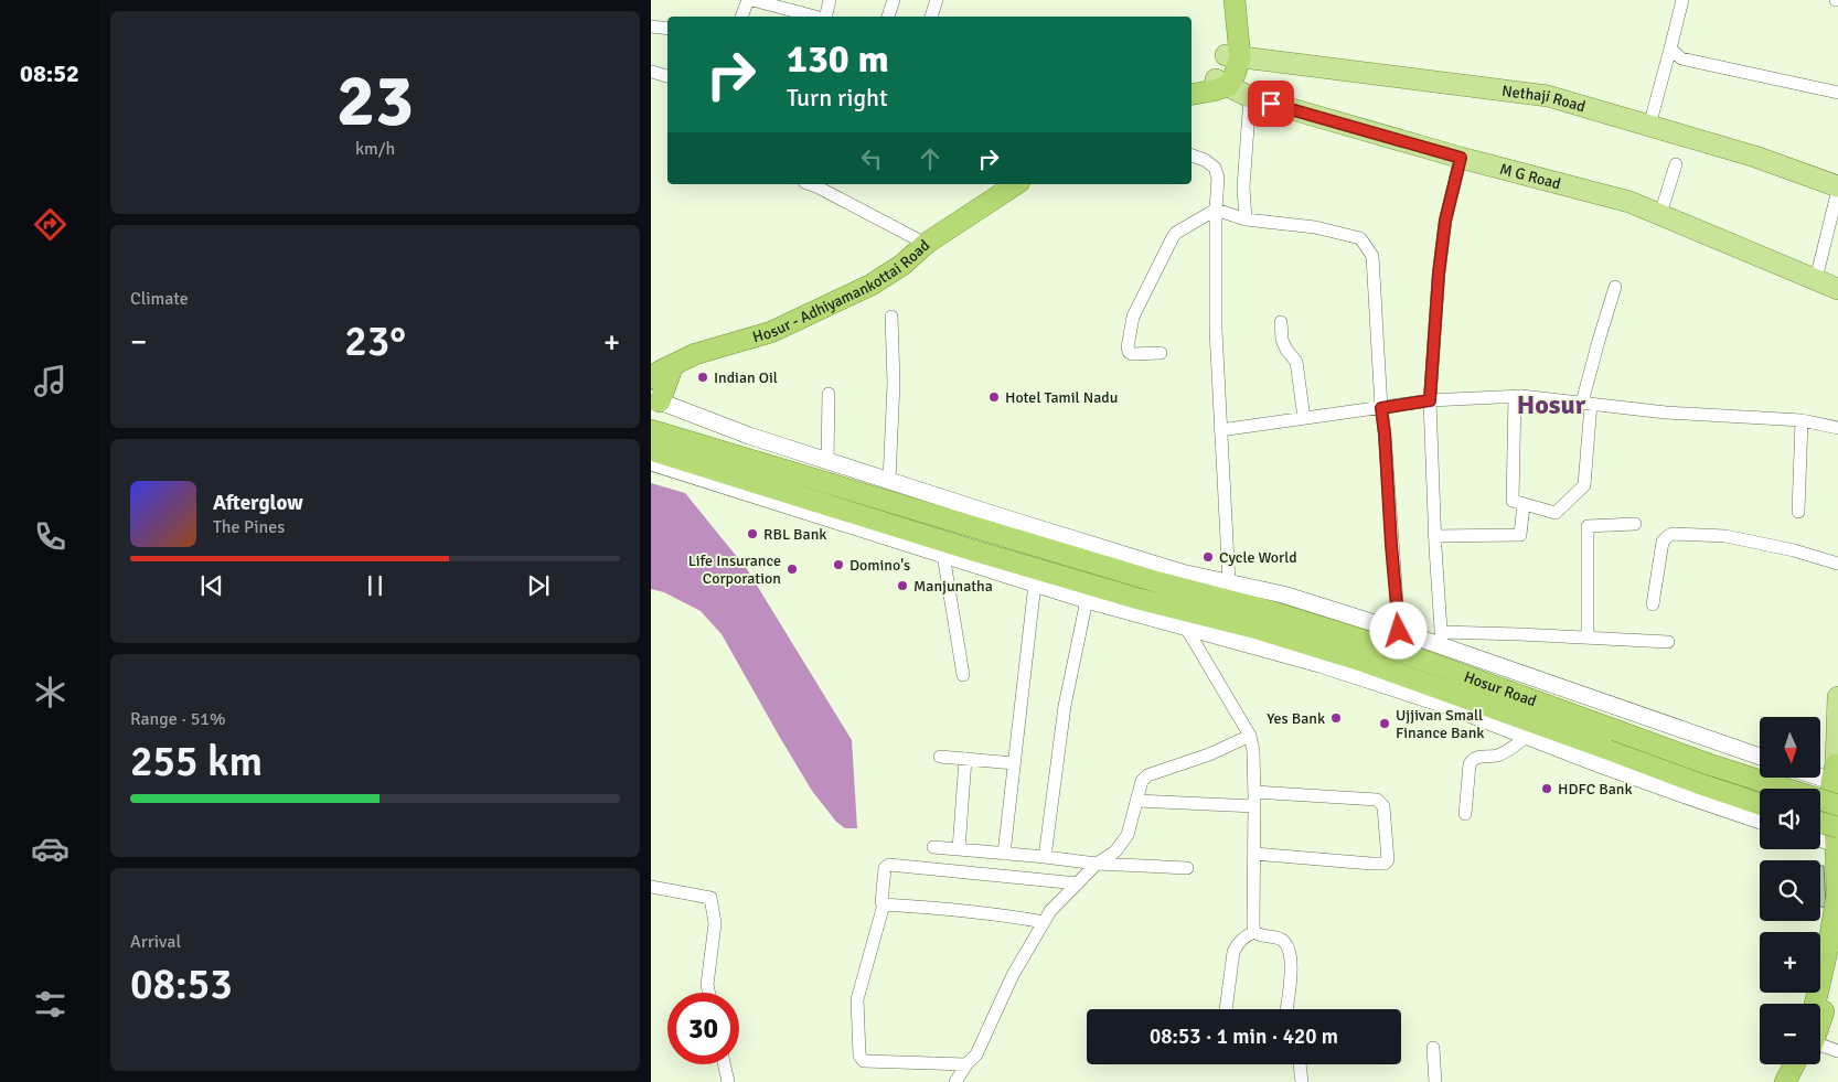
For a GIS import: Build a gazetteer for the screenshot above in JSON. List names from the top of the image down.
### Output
{
  "streets": {
    "highway": ["Hosur - Adhiyamankottai Road", "Hosur Road"],
    "main road": ["Nethaji Road", "M G Road"]
  },
  "districts": ["Hosur"],
  "places": [
    "Indian Oil",
    "Hotel Tamil Nadu",
    "RBL Bank",
    "Cycle World",
    "Domino's",
    "Life Insurance Corporation",
    "Manjunatha",
    "Yes Bank",
    "Ujjivan Small Finance Bank",
    "HDFC Bank"
  ],
  "north": "bottom",
  "page": {
    "tabs": "08:52",
    "tile": [
      ["23", "km/h"],
      "Climate",
      ["Range · 51%", "255 km"],
      ["Arrival", "08:53"]
    ],
    "turn": ["130 m", "Turn right"],
    "heat": ["−", "23°", "+"],
    "song": ["Afterglow", "The Pines"],
    "map_buttons": ["+", "−"],
    "limit": "30",
    "trip": "08:53 · 1 min · 420 m"
  }
}
